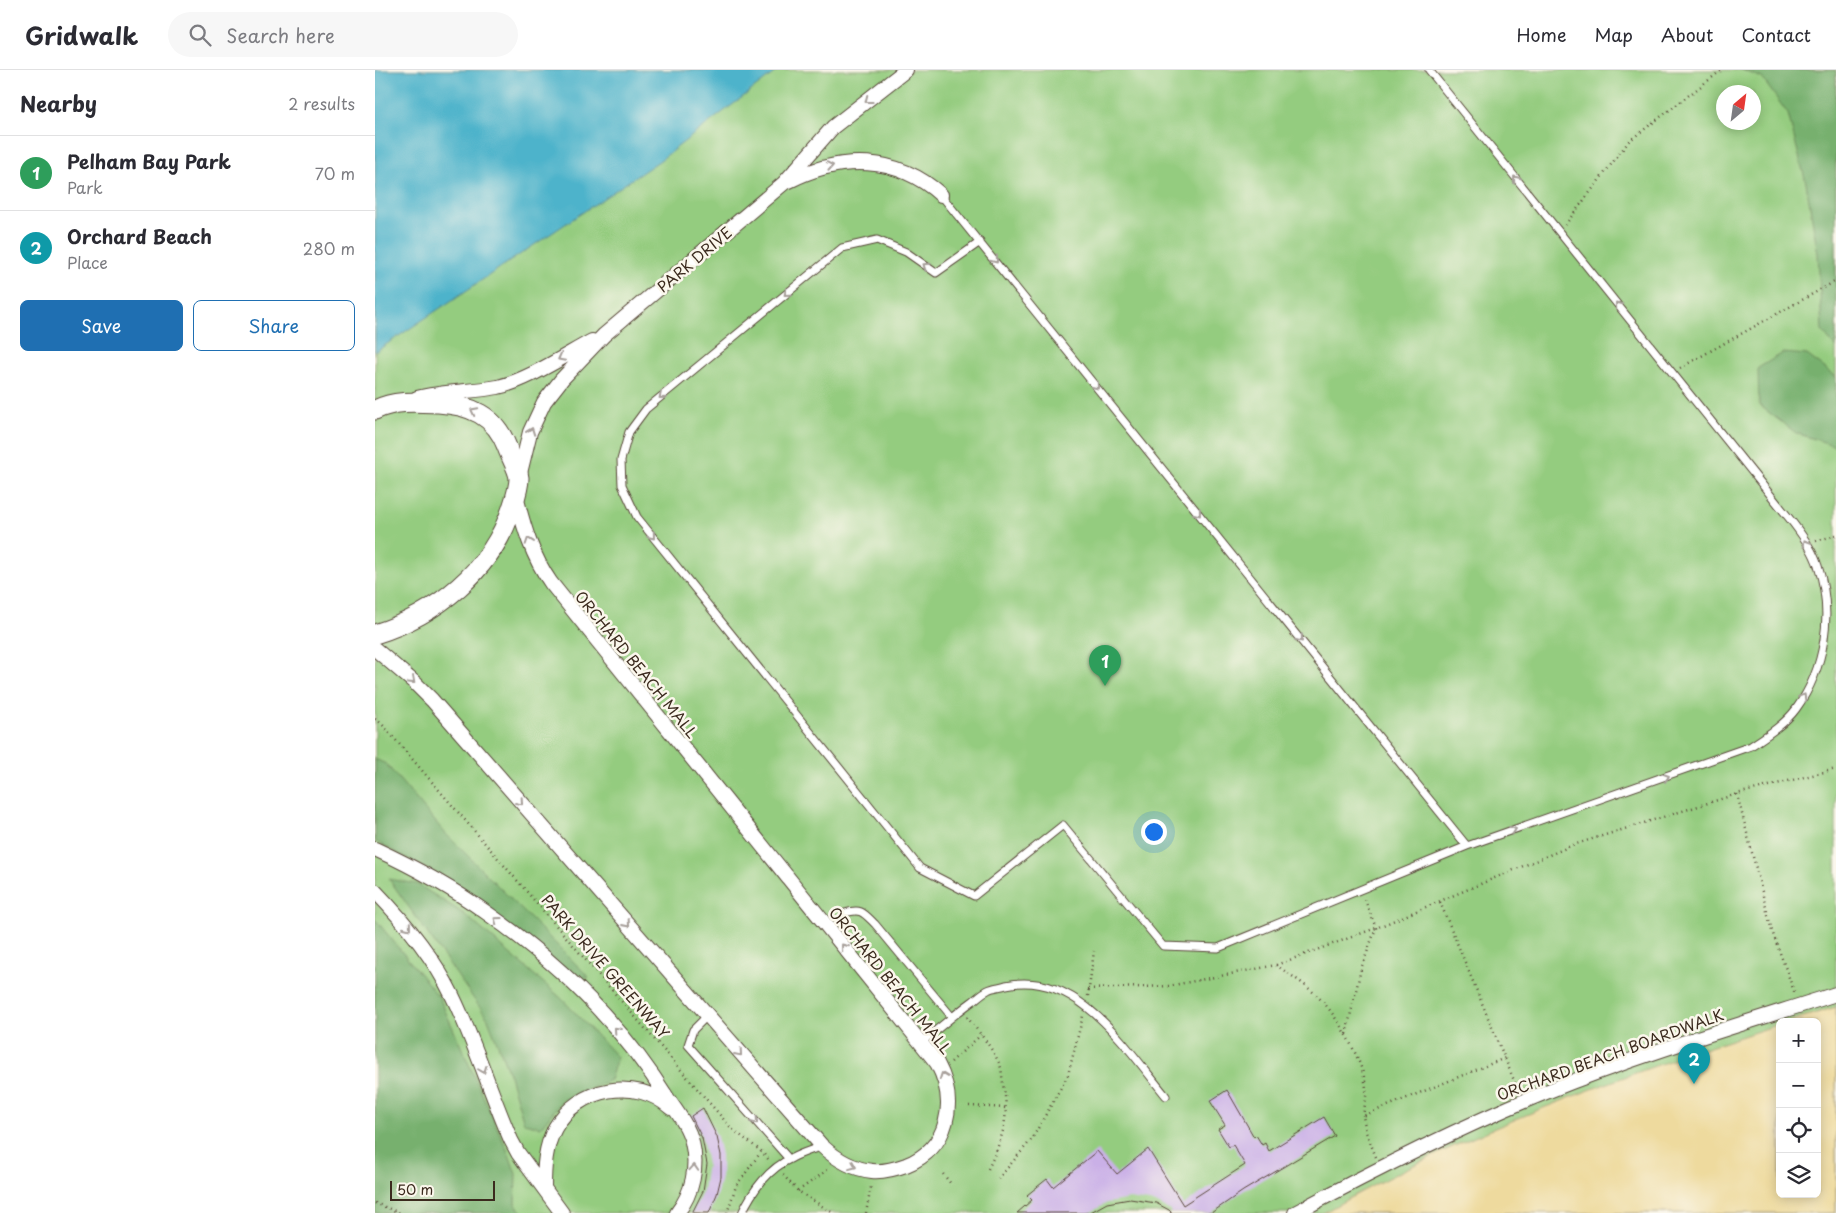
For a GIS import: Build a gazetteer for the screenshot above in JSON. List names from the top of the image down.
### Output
{
  "streets": {
    "street": ["PARK DRIVE", "ORCHARD BEACH MALL", "ORCHARD BEACH BOARDWALK"],
    "path": ["PARK DRIVE GREENWAY"]
  },
  "crossings": [
    ["PARK DRIVE", "ORCHARD BEACH MALL"]
  ],
  "scale_bar": "50 m",
  "north": "top right",
  "page": {
    "header": "Gridwalk",
    "search": "Search here",
    "nav": [
      "Home",
      "Map",
      "About",
      "Contact"
    ],
    "heading": ["Nearby", "2 results"],
    "list": [
      {
        "mark": "1",
        "name": "Pelham Bay Park",
        "note": "Park",
        "value": "70 m"
      },
      {
        "mark": "2",
        "name": "Orchard Beach",
        "note": "Place",
        "value": "280 m"
      }
    ],
    "buttons": ["Save", "Share"],
    "pins": ["1", "2"],
    "map_buttons": ["+", "−"],
    "scale": "50 m"
  }
}
